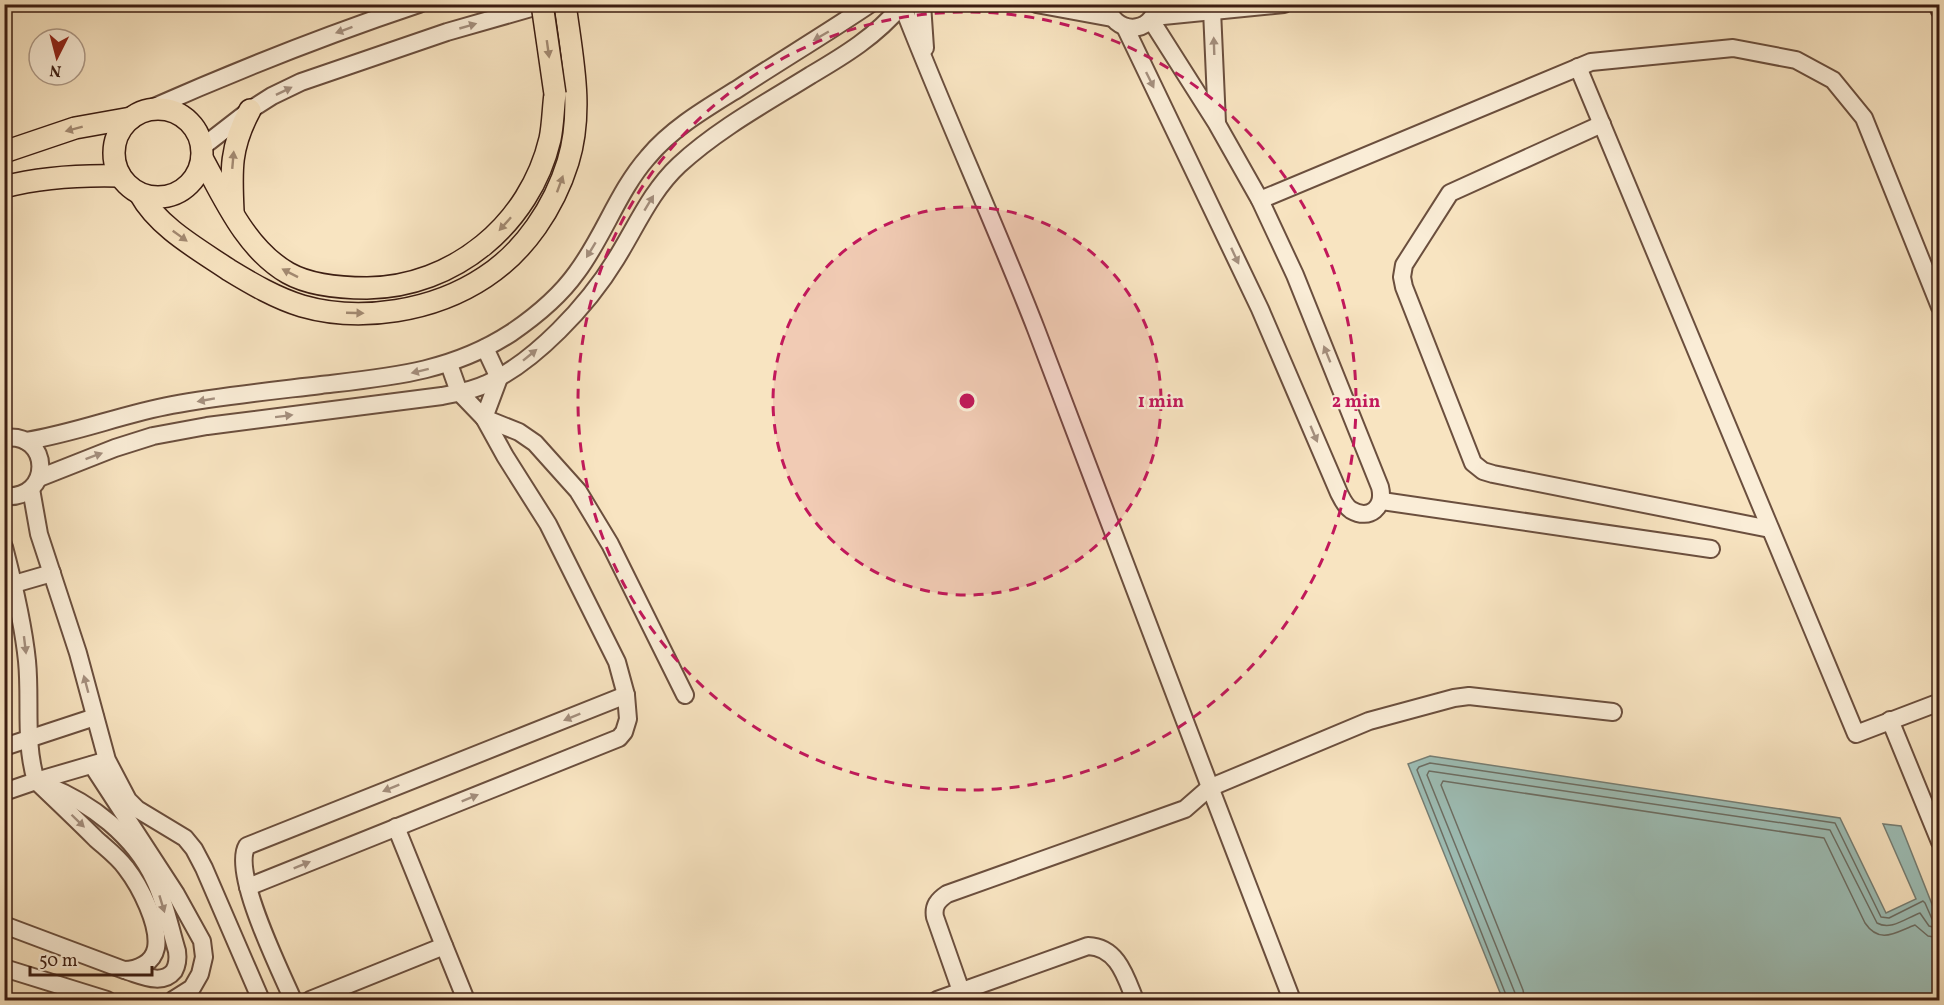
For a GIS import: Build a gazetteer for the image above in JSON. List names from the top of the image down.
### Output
{
  "scale_bar": "50 m",
  "north": "bottom",
  "rings": ["1 min", "2 min"]
}
